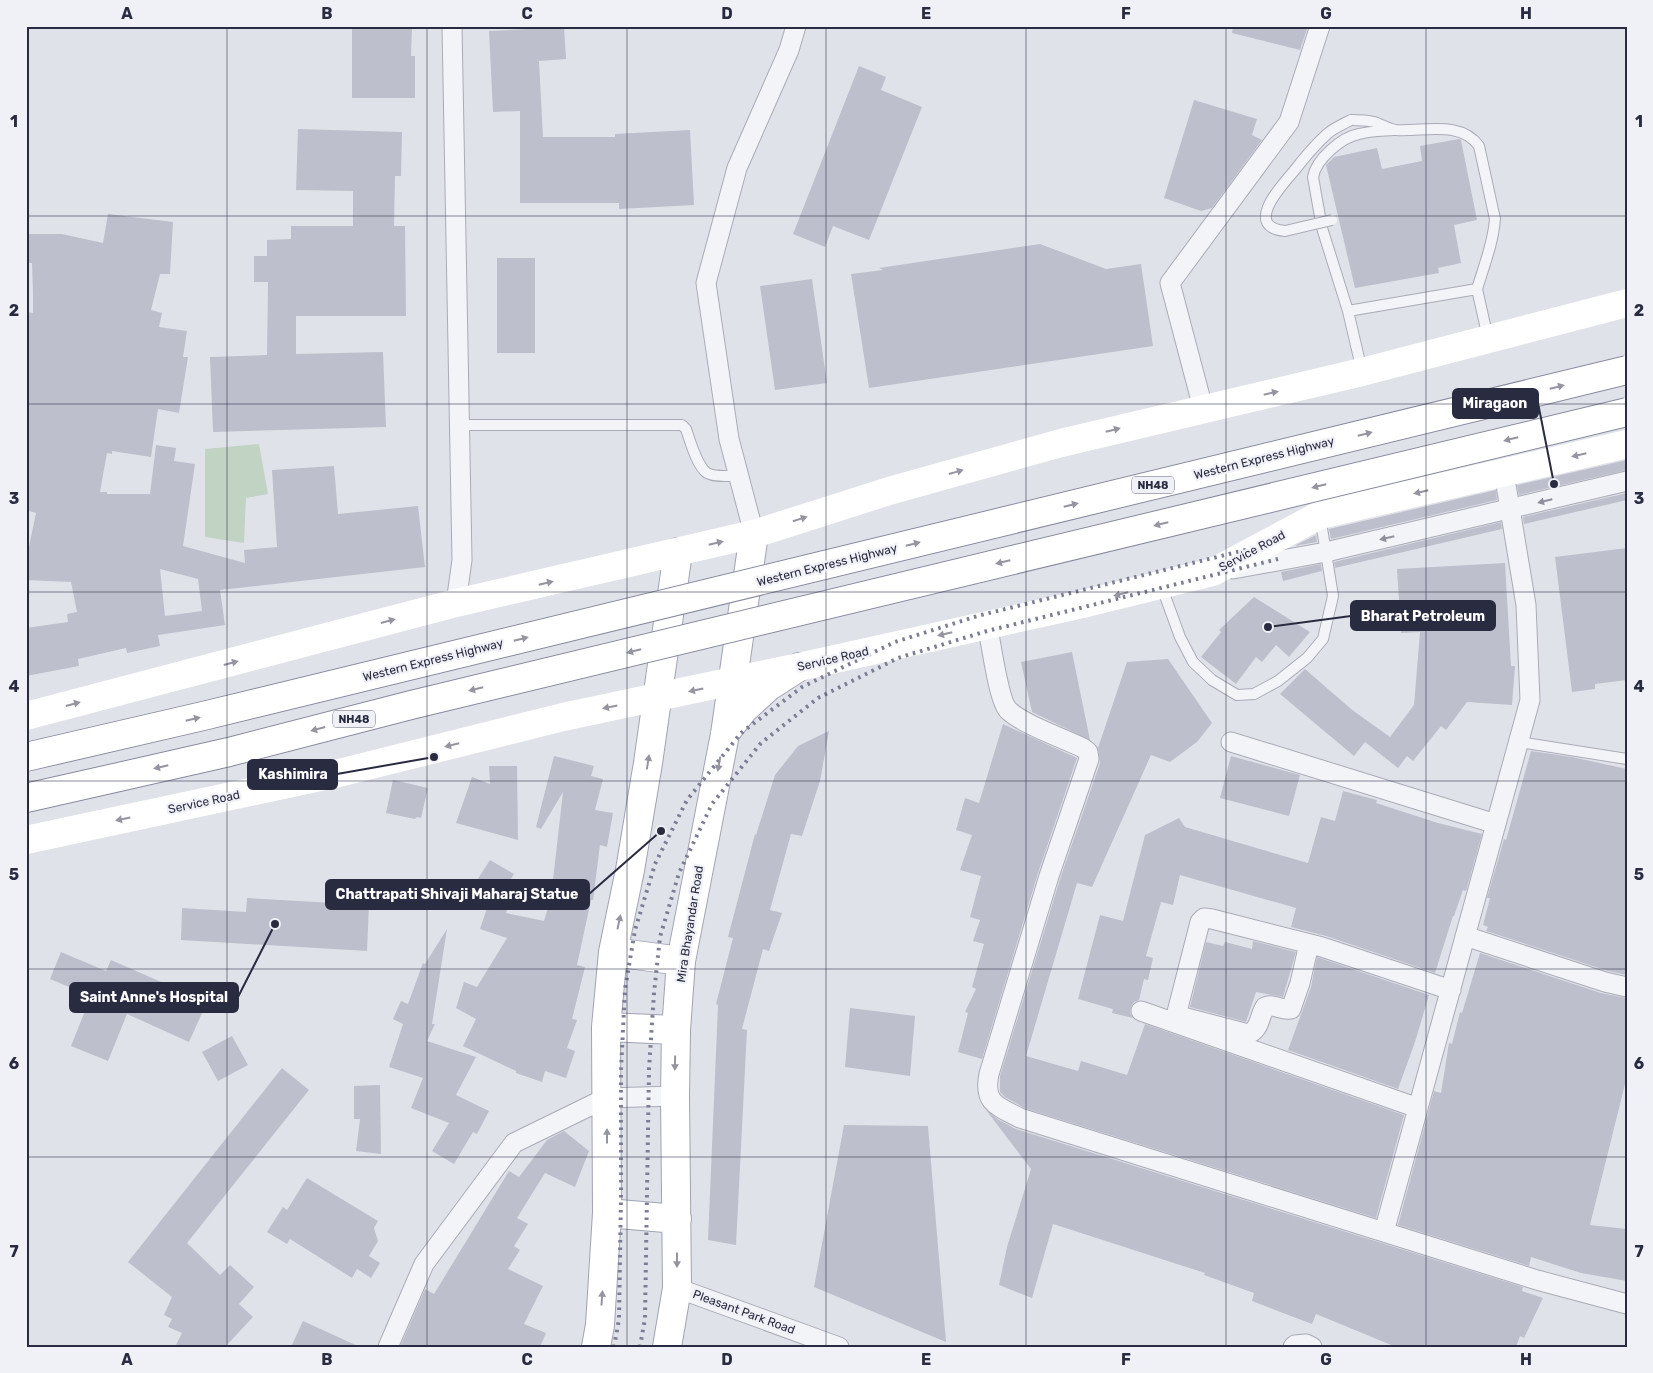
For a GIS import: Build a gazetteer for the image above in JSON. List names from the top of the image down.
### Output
{
  "streets": {
    "main road": [
      "Western Express Highway",
      "NH48",
      "Service Road",
      "Mira Bhayandar Road"
    ],
    "street": ["Pleasant Park Road"]
  },
  "crossings": [
    ["Service Road", "Mira Bhayandar Road"],
    ["Mira Bhayandar Road", "Pleasant Park Road"]
  ],
  "places": [
    "Miragaon",
    "Bharat Petroleum",
    "Kashimira",
    "Chattrapati Shivaji Maharaj Statue",
    "Saint Anne's Hospital"
  ],
  "grid": {
    "columns": [
      "A",
      "B",
      "C",
      "D",
      "E",
      "F",
      "G",
      "H"
    ],
    "rows": [
      "1",
      "2",
      "3",
      "4",
      "5",
      "6",
      "7"
    ]
  }
}
